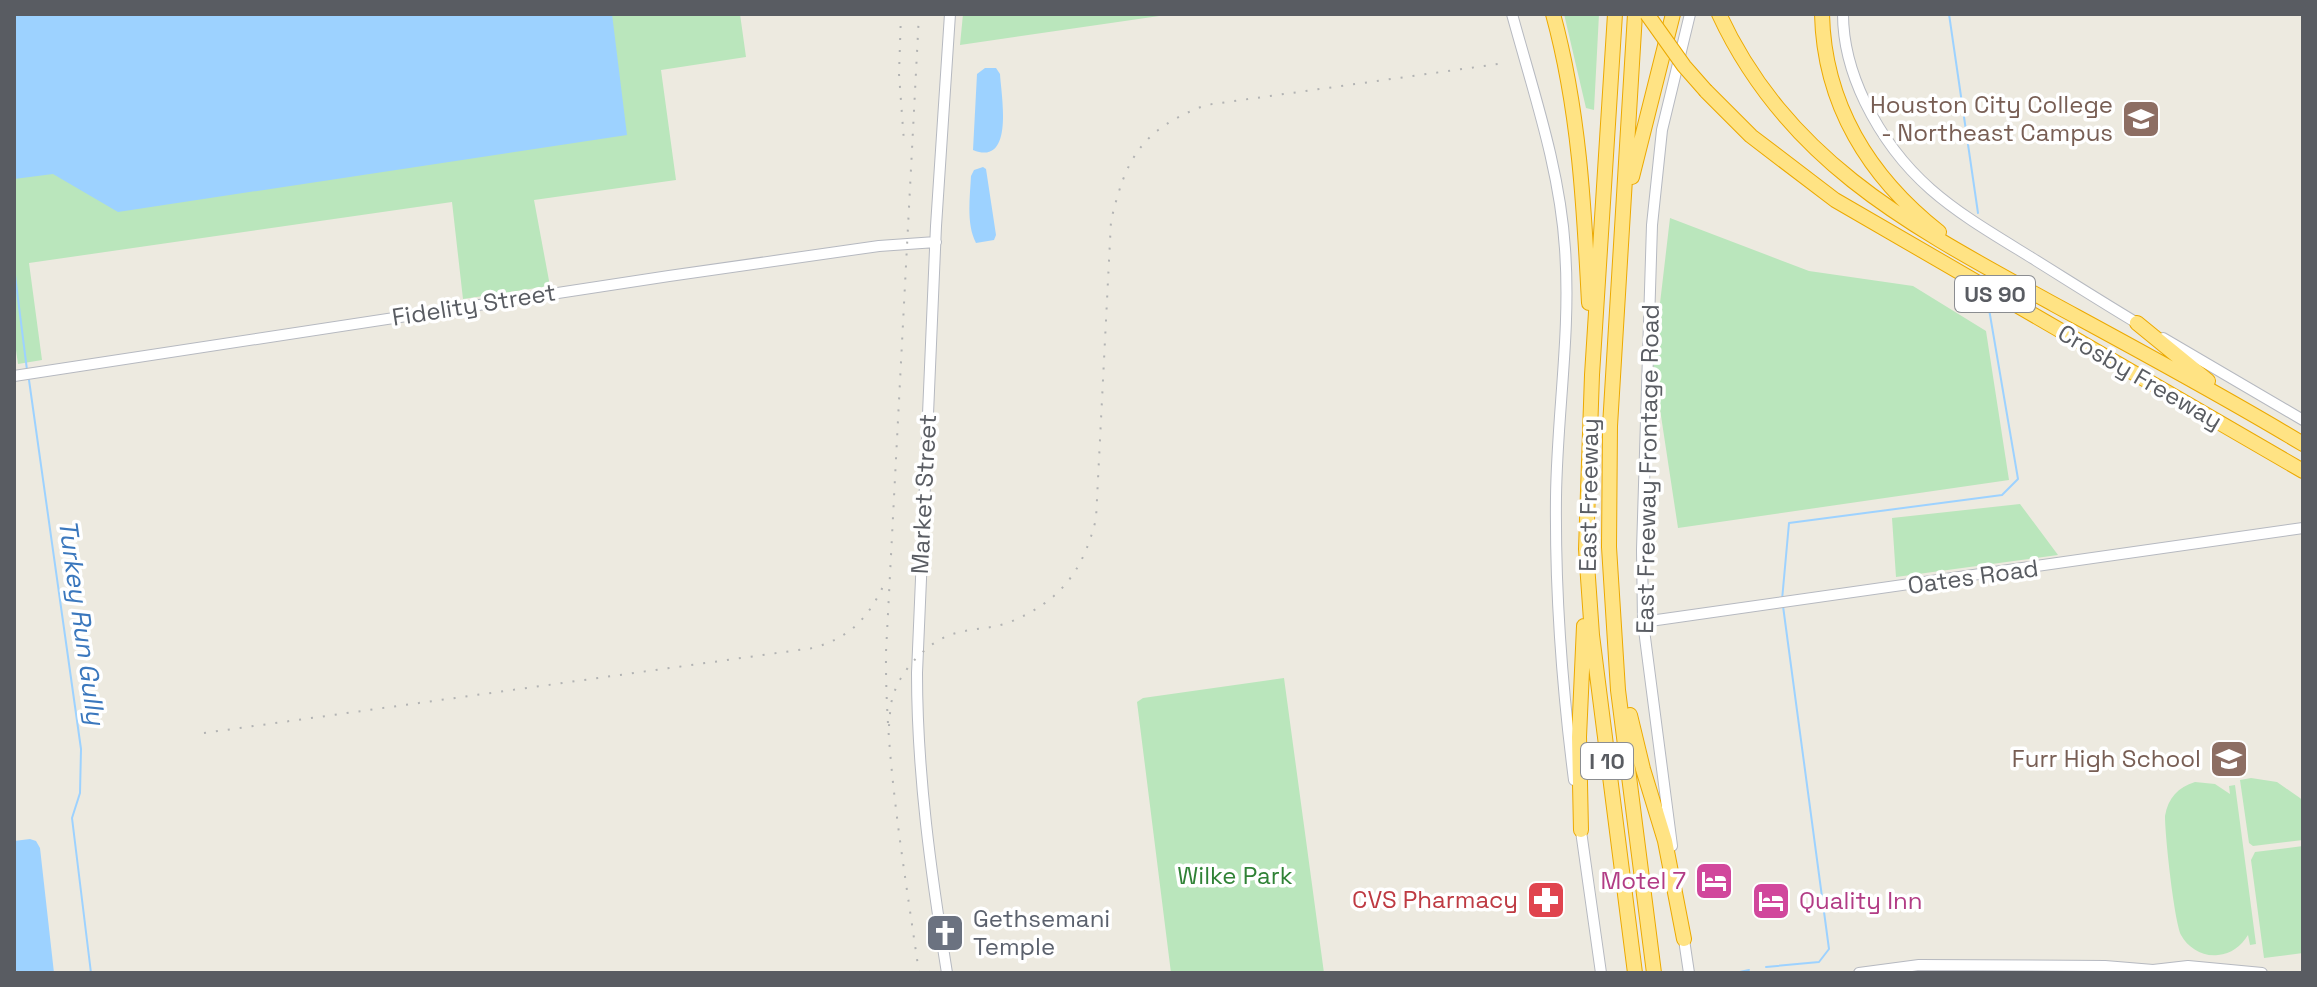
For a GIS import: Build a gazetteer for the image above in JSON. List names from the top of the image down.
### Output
{
  "streets": {
    "highway": [
      "US 90",
      "Crosby Freeway",
      "East Freeway",
      "I 10"
    ],
    "main road": [
      "Fidelity Street",
      "East Freeway Frontage Road",
      "Market Street",
      "Oates Road"
    ]
  },
  "crossings": [
    ["Fidelity Street", "Market Street"],
    ["East Freeway Frontage Road", "Oates Road"]
  ],
  "water": ["Turkey Run Gully"],
  "parks": ["Wilke Park"],
  "places": {
    "school or university": ["Houston City College - Northeast Campus", "Furr High School"],
    "hotel": ["Motel 7", "Quality Inn"],
    "pharmacy": ["CVS Pharmacy"],
    "church": ["Gethsemani Temple"]
  }
}
